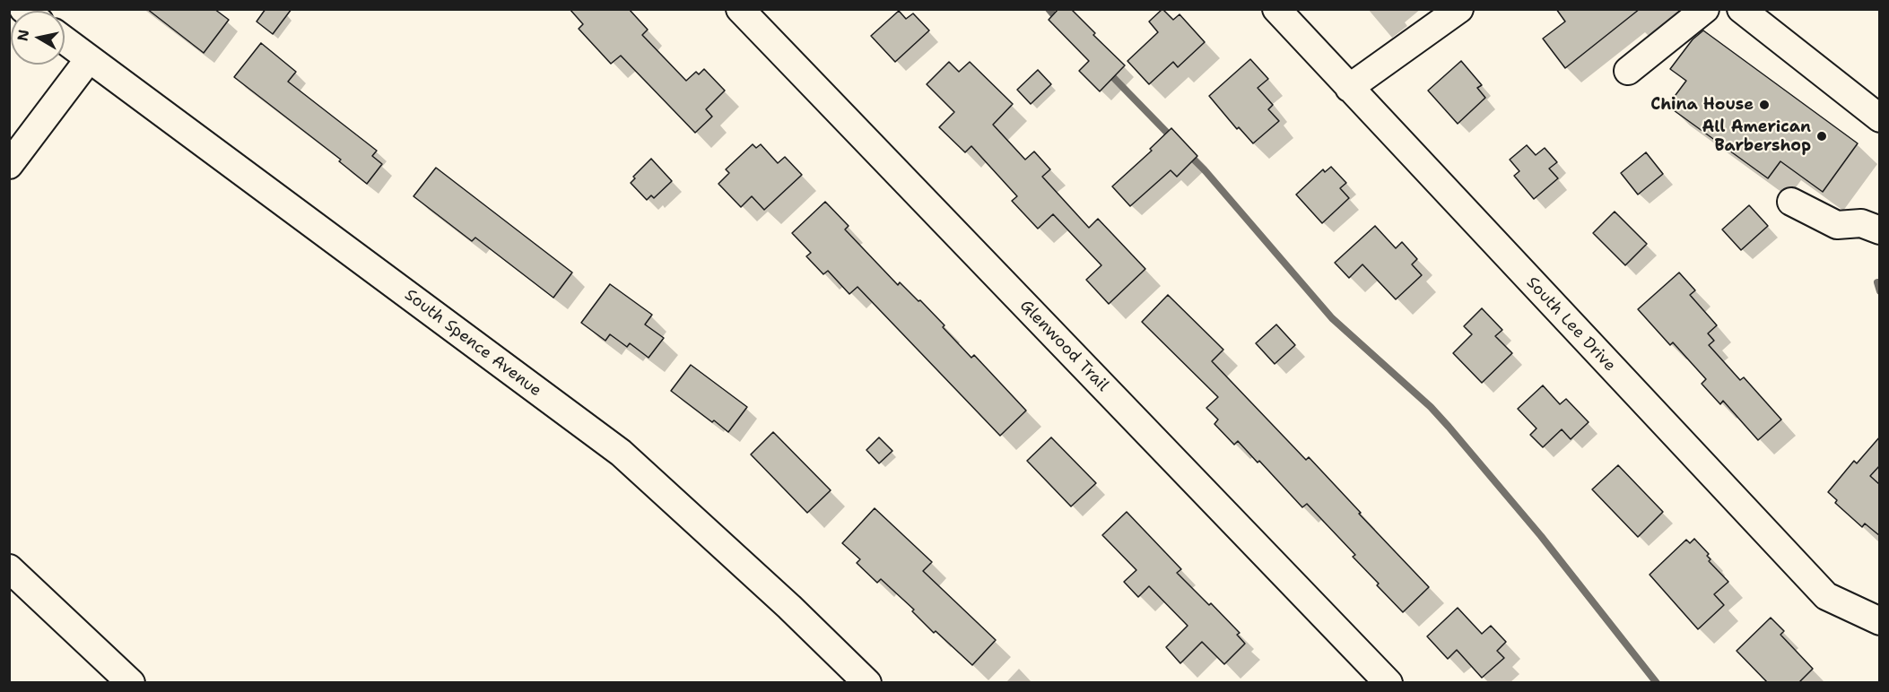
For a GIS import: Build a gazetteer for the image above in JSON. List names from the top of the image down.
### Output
{
  "streets": {
    "street": ["South Lee Drive", "South Spence Avenue", "Glenwood Trail"]
  },
  "places": ["China House", "All American Barbershop"],
  "north": "left"
}
